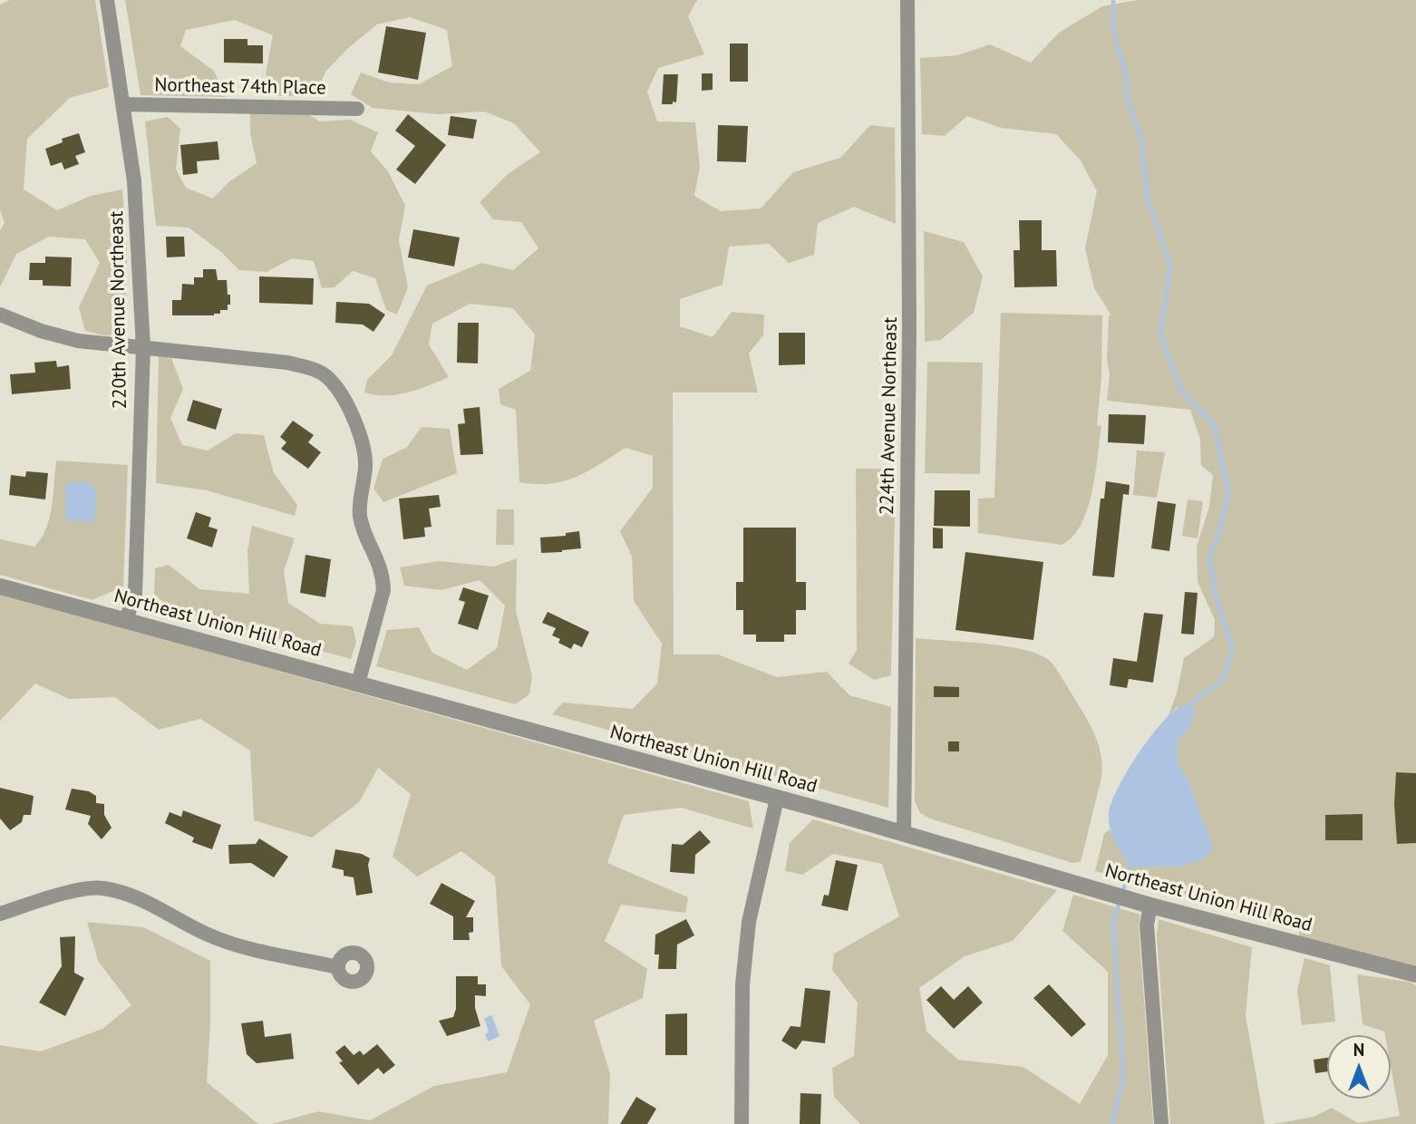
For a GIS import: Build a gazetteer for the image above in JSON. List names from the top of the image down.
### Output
{
  "streets": {
    "street": [
      "Northeast 74th Place",
      "220th Avenue Northeast",
      "224th Avenue Northeast",
      "Northeast Union Hill Road"
    ]
  },
  "crossings": [
    ["Northeast 74th Place", "220th Avenue Northeast"],
    ["220th Avenue Northeast", "Northeast Union Hill Road"],
    ["224th Avenue Northeast", "Northeast Union Hill Road"]
  ],
  "north": "top"
}
